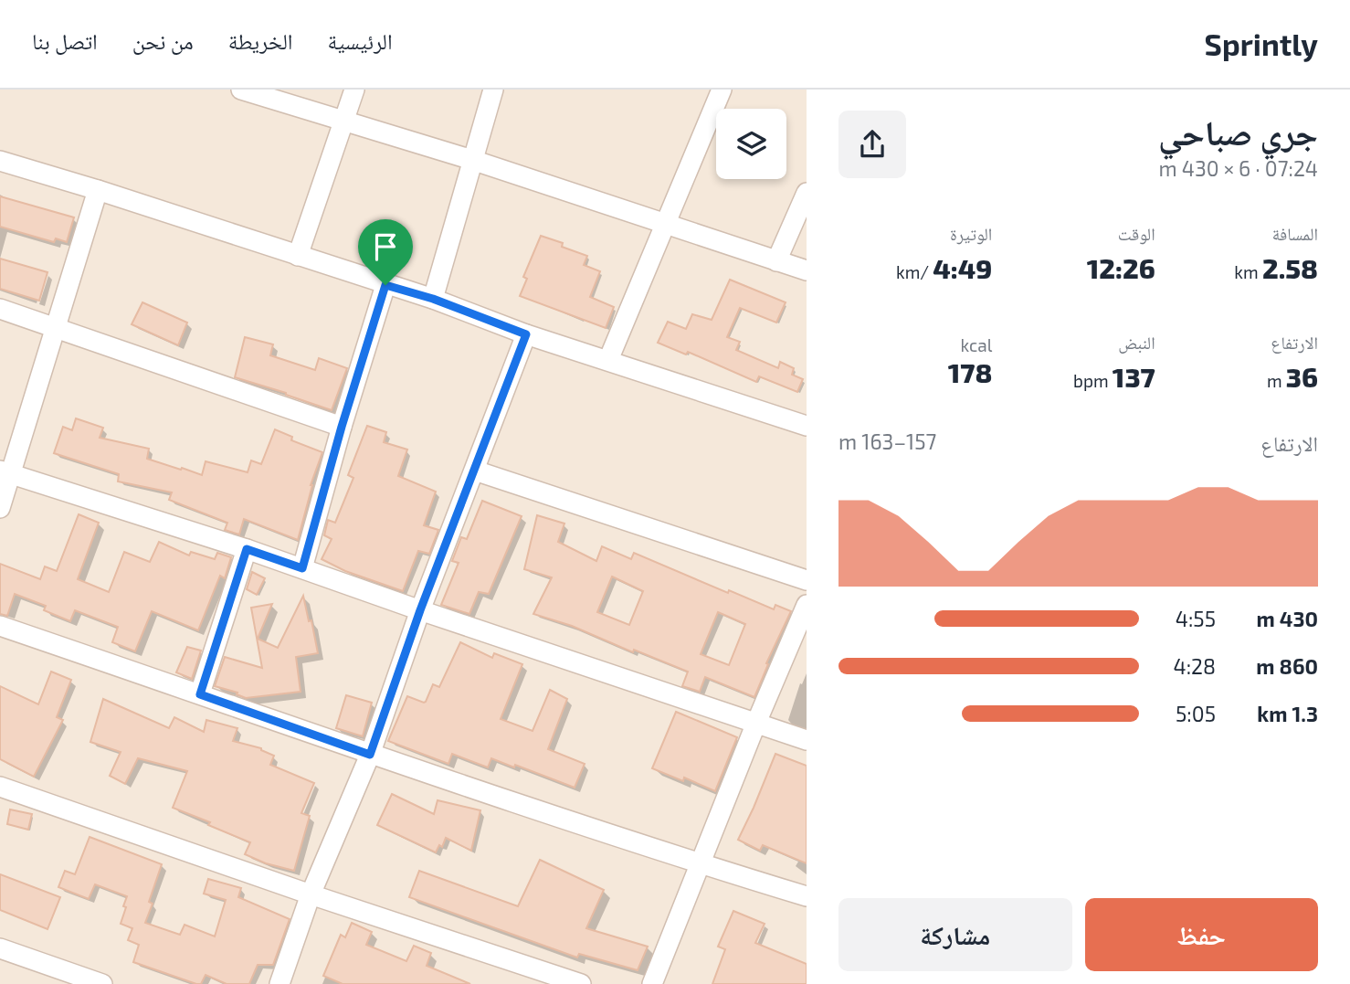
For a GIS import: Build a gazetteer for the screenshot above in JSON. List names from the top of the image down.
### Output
{
  "page": {
    "header": "Sprintly",
    "nav": [
      "الرئيسية",
      "الخريطة",
      "من نحن",
      "اتصل بنا"
    ],
    "heading": ["جري صباحي", "07:24 · 6 × 430 m"],
    "stats": [
      ["المسافة", "2.58 km"],
      ["الوقت", "12:26"],
      ["الوتيرة", "4:49 /km"],
      ["الارتفاع", "36 m"],
      ["النبض", "137 bpm"],
      ["kcal", "178"]
    ],
    "chart": ["الارتفاع", "157–163 m"],
    "list": [
      {
        "name": "430 m",
        "note": "4:55"
      },
      {
        "name": "860 m",
        "note": "4:28"
      },
      {
        "name": "1.3 km",
        "note": "5:05"
      }
    ],
    "buttons": ["حفظ", "مشاركة"]
  }
}
